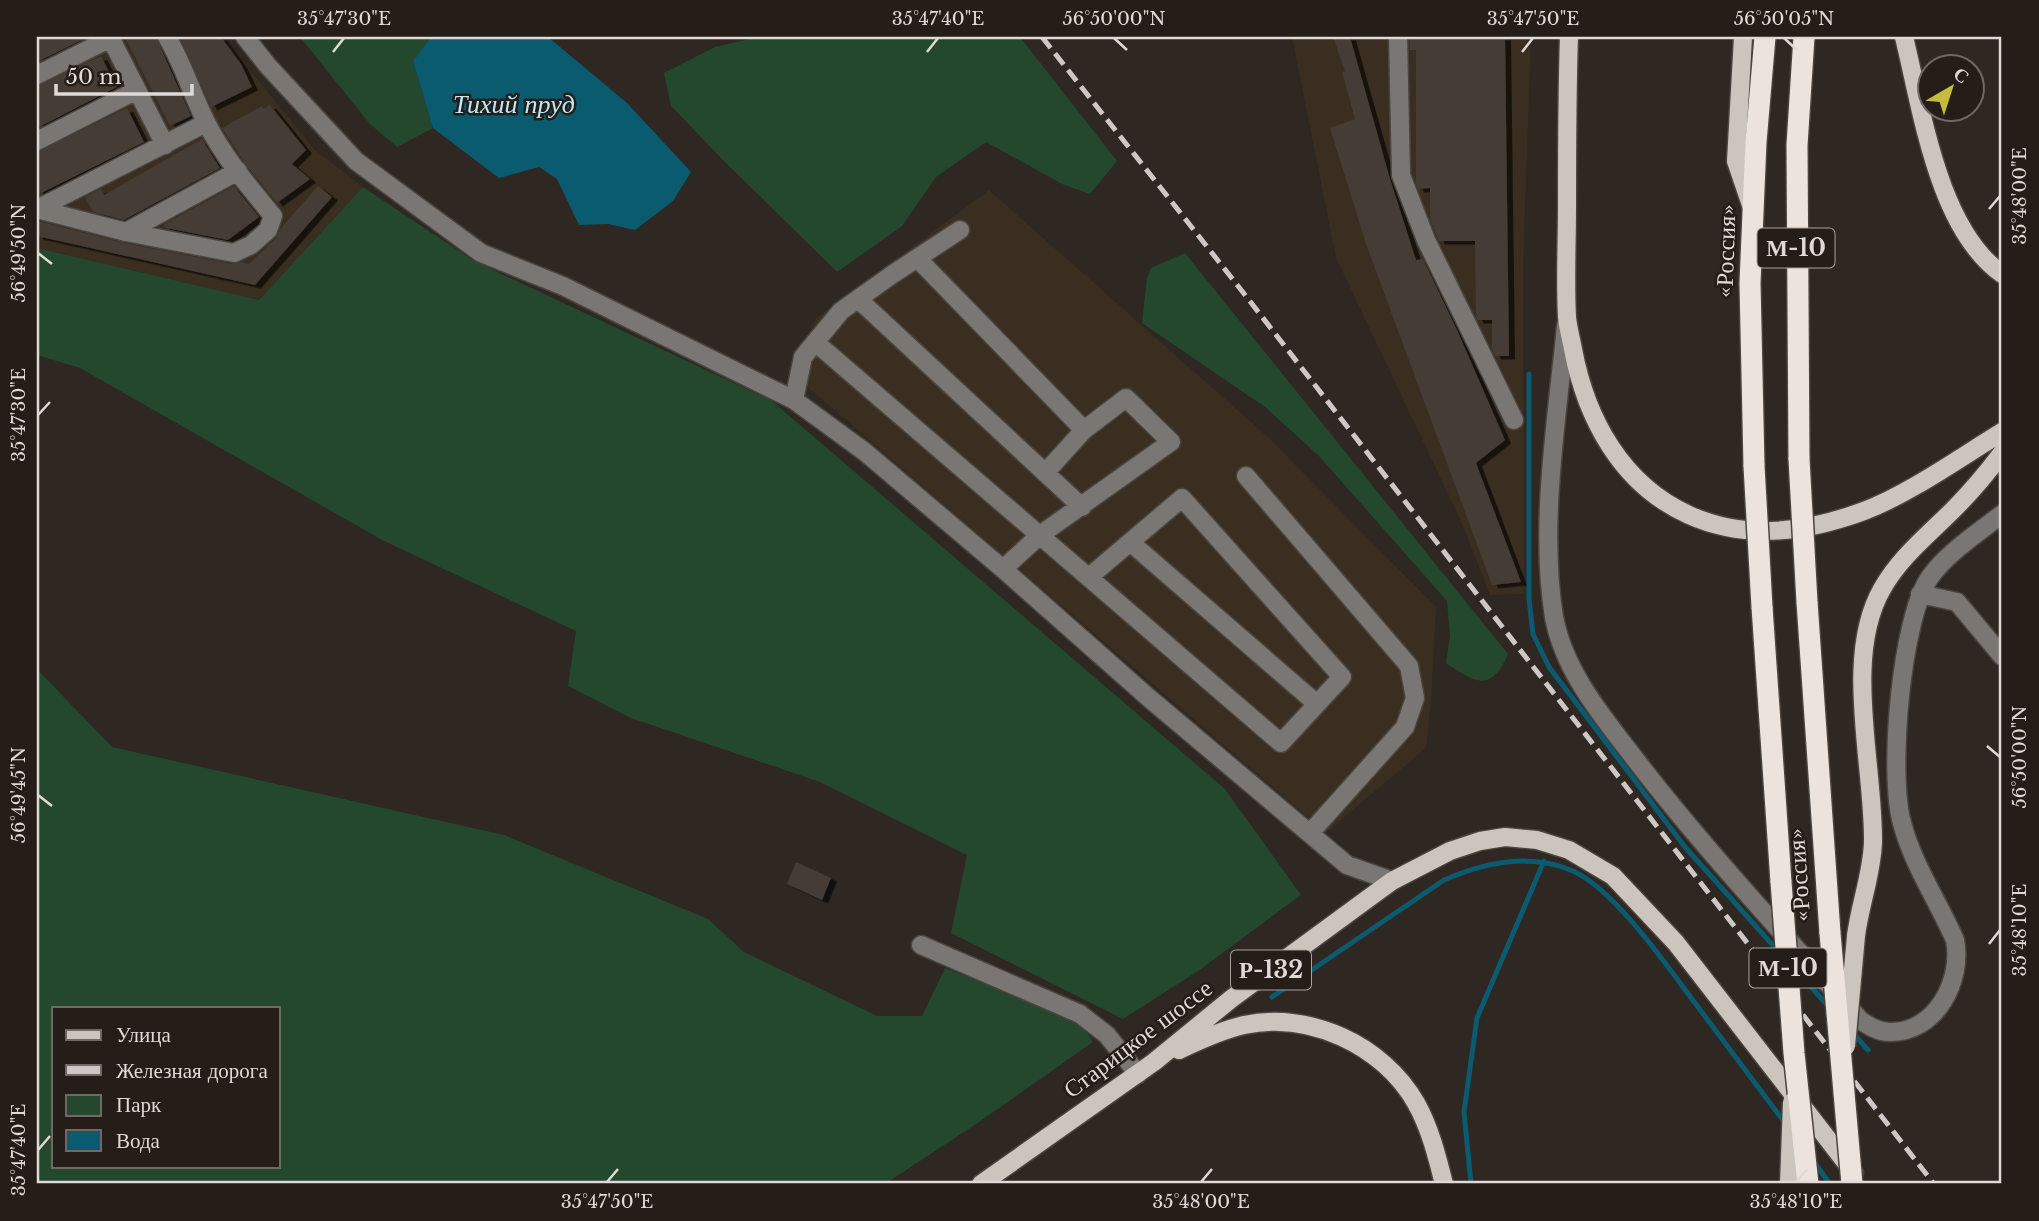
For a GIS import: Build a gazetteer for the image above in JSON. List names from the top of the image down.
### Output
{
  "streets": {
    "highway": ["М-10", "«Россия»"],
    "main road": ["Р-132", "Старицкое шоссе"]
  },
  "water": ["Тихий пруд"],
  "legend": [
    "Улица",
    "Железная дорога",
    "Парк",
    "Вода"
  ],
  "scale_bar": "50 m",
  "north": "top right",
  "coordinates": [
    "35°47'30\"E",
    "35°47'40\"E",
    "56°50'00\"N",
    "35°47'50\"E",
    "56°50'05\"N",
    "35°48'00\"E",
    "56°49'50\"N",
    "56°49'45\"N",
    "35°48'10\"E"
  ]
}
